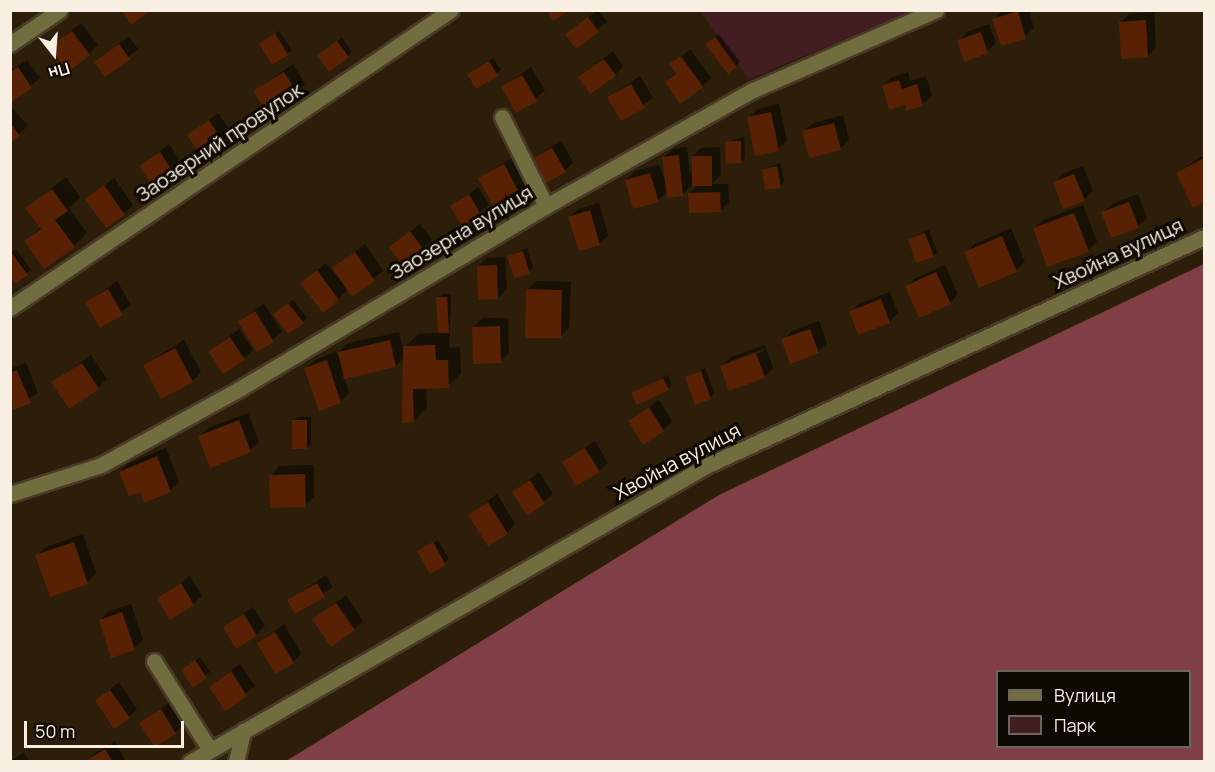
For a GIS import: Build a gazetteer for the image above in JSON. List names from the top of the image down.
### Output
{
  "streets": {
    "street": ["Заозерний провулок", "Заозерна вулиця", "Хвойна вулиця"]
  },
  "legend": ["Вулиця", "Парк"],
  "scale_bar": "50 m",
  "north": "bottom"
}
